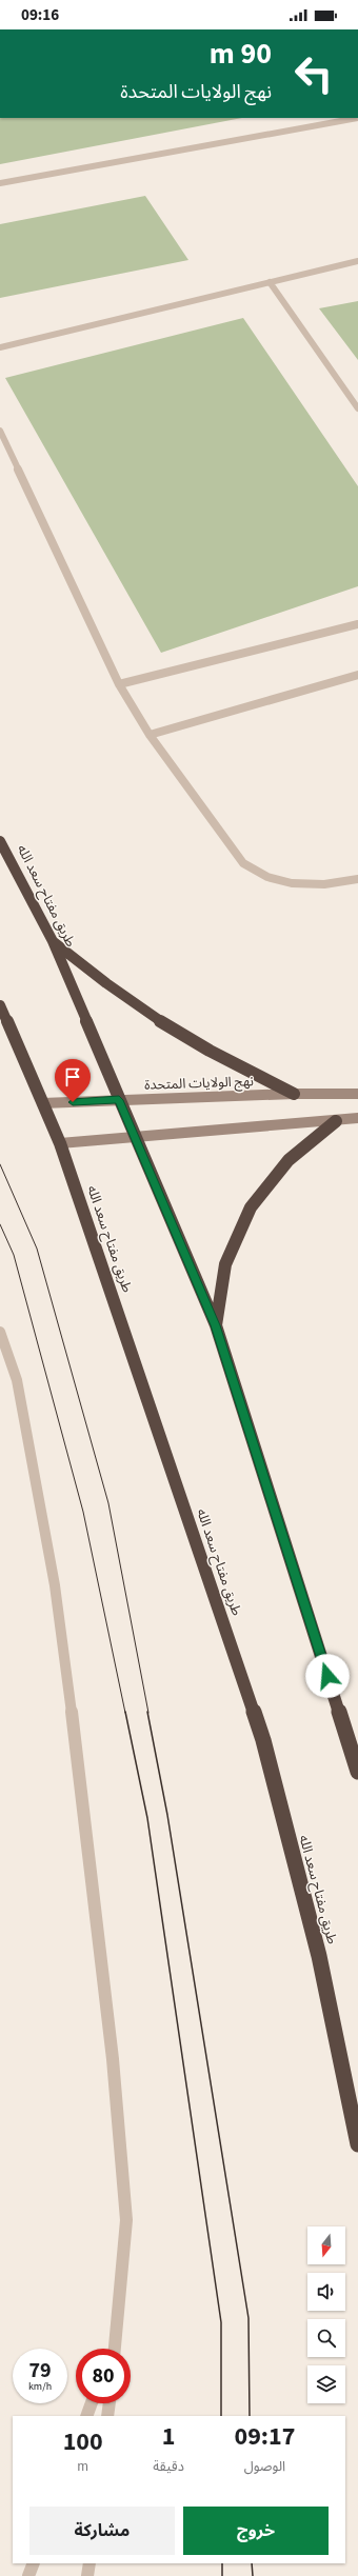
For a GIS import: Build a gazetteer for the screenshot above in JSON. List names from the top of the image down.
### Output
{
  "streets": {
    "highway": ["طريق مفتاح سعد الله"],
    "street": ["نهج الولايات المتحدة"]
  },
  "crossings": [
    ["طريق مفتاح سعد الله", "نهج الولايات المتحدة"]
  ],
  "north": "bottom",
  "page": {
    "status": "09:16",
    "turn": ["90 m", "نهج الولايات المتحدة"],
    "speed": "79 km/h",
    "limit": "80",
    "eta": [
      "09:17",
      "الوصول",
      "1",
      "دقيقة",
      "100",
      "m"
    ],
    "buttons": ["خروج", "مشاركة"]
  }
}
